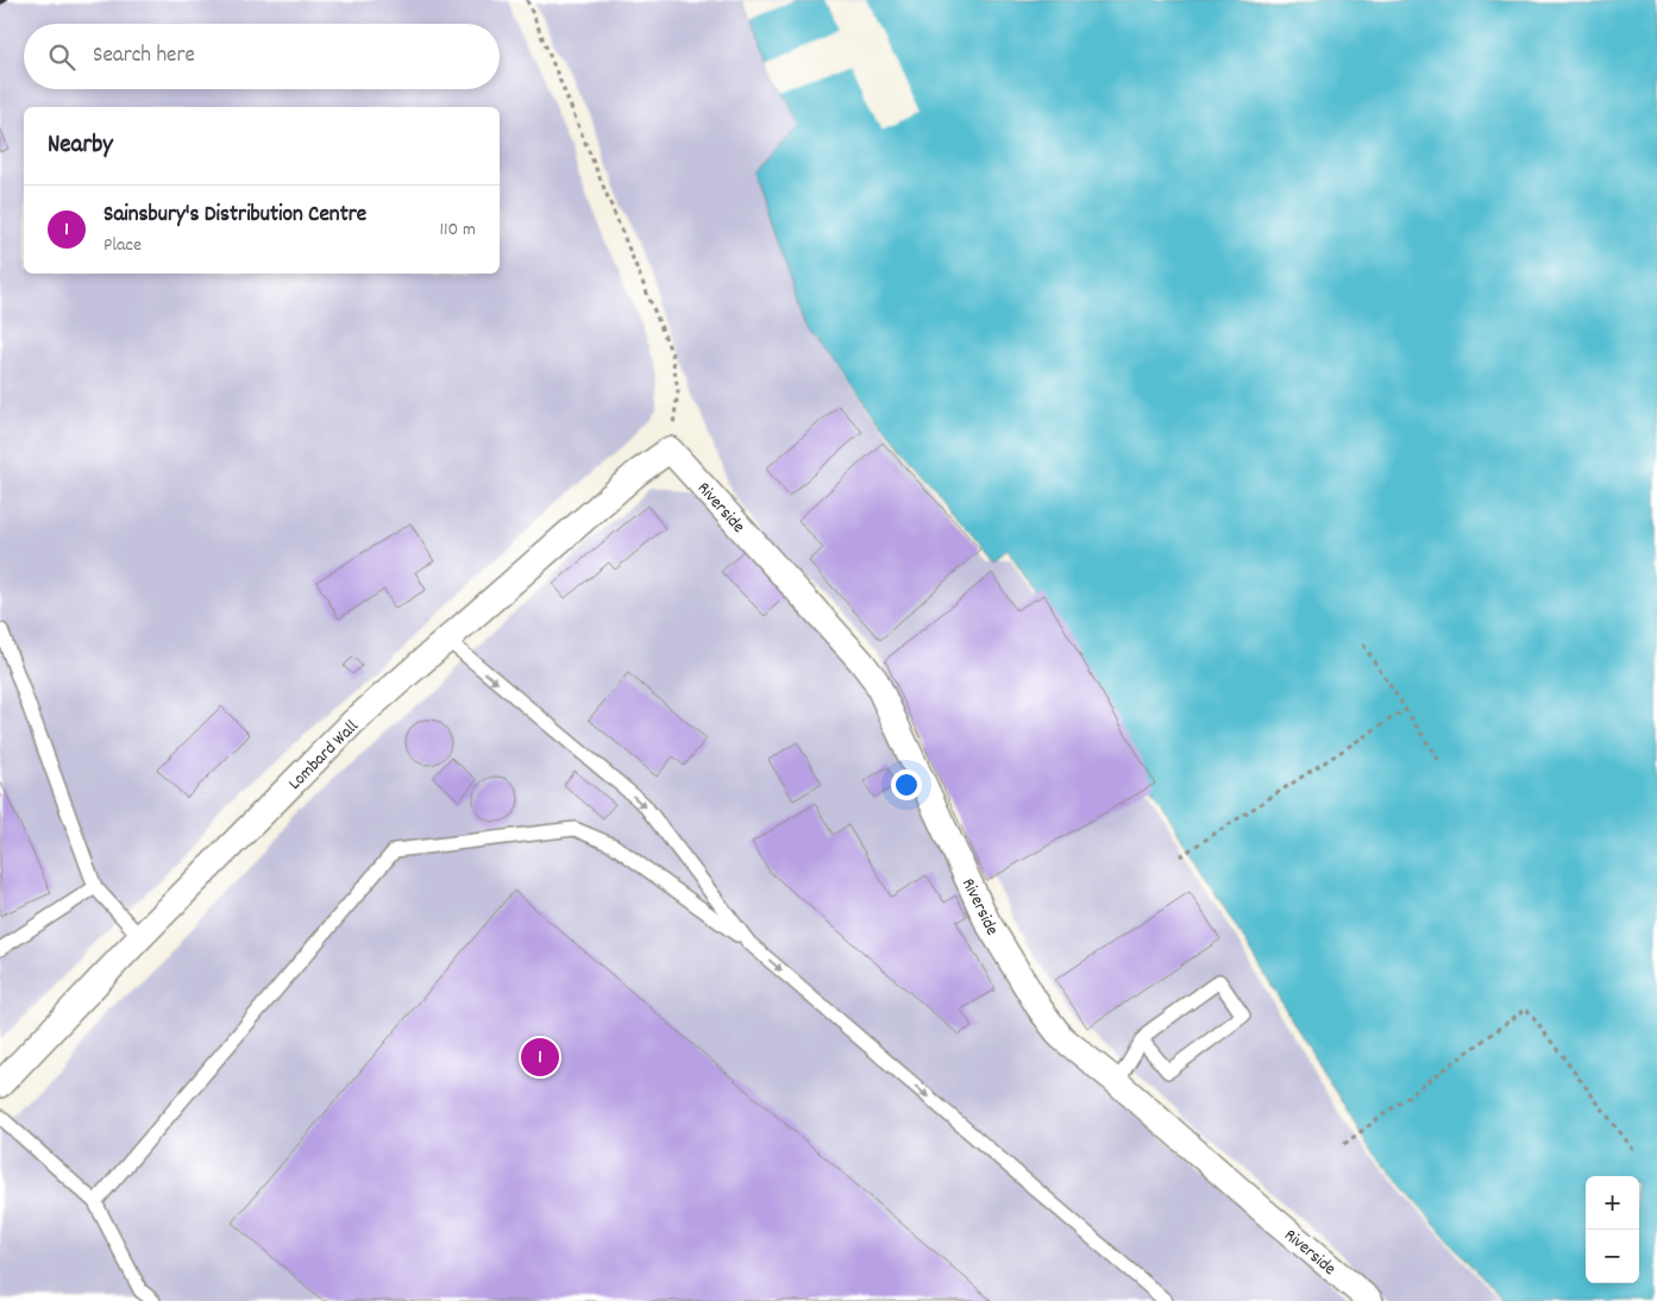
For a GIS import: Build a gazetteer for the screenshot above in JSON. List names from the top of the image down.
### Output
{
  "streets": {
    "street": ["Riverside", "Lombard Wall"]
  },
  "crossings": [
    ["Riverside", "Lombard Wall"]
  ],
  "page": {
    "search": "Search here",
    "heading": "Nearby",
    "list": [
      {
        "mark": "1",
        "name": "Sainsbury's Distribution Centre",
        "note": "Place",
        "value": "110 m"
      }
    ],
    "pins": "1",
    "map_buttons": ["+", "−"]
  }
}
